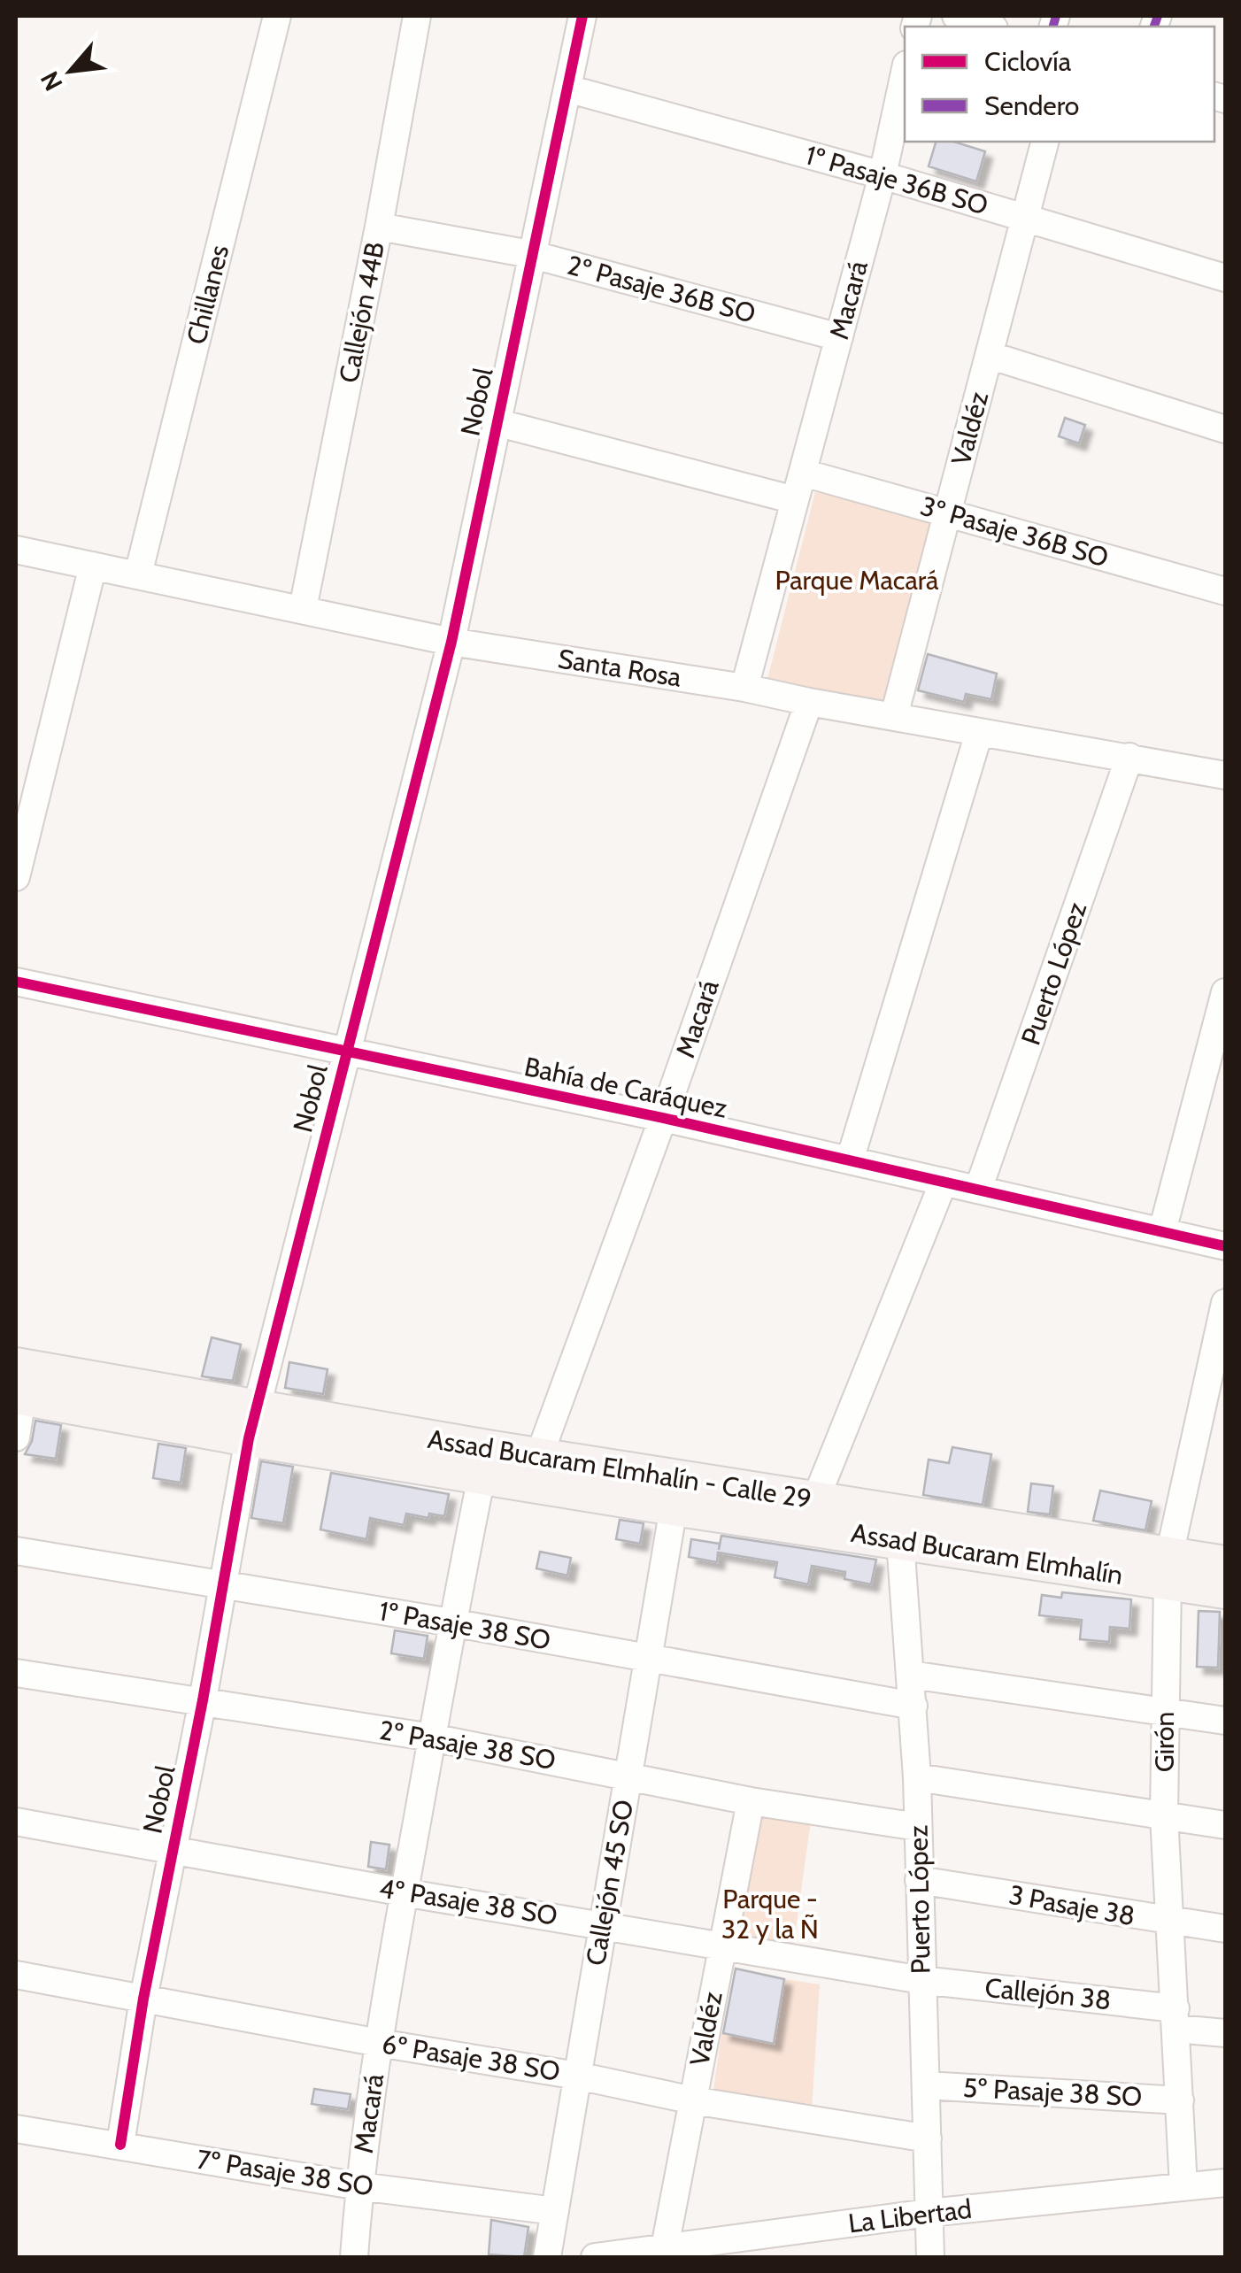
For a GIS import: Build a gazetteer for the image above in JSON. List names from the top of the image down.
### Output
{
  "streets": {
    "main road": ["Assad Bucaram Elmhalín - Calle 29", "Assad Bucaram Elmhalín"],
    "street": [
      "1º Pasaje 36B SO",
      "2º Pasaje 36B SO",
      "Chillanes",
      "Macará",
      "Callejón 44B",
      "Nobol",
      "Valdéz",
      "3º Pasaje 36B SO",
      "Santa Rosa",
      "Puerto López",
      "Bahía de Caráquez",
      "1º Pasaje 38 SO",
      "Girón",
      "2º Pasaje 38 SO",
      "Callejón 45 SO",
      "4º Pasaje 38 SO",
      "3 Pasaje 38",
      "Callejón 38",
      "6º Pasaje 38 SO",
      "5º Pasaje 38 SO",
      "7º Pasaje 38 SO",
      "La Libertad"
    ]
  },
  "crossings": [
    ["1º Pasaje 36B SO", "Macará"],
    ["1º Pasaje 36B SO", "Nobol"],
    ["1º Pasaje 36B SO", "Valdéz"],
    ["2º Pasaje 36B SO", "Macará"],
    ["2º Pasaje 36B SO", "Callejón 44B"],
    ["2º Pasaje 36B SO", "Nobol"],
    ["Chillanes", "Santa Rosa"],
    ["Macará", "3º Pasaje 36B SO"],
    ["Macará", "Santa Rosa"],
    ["Macará", "Bahía de Caráquez"],
    ["Macará", "Assad Bucaram Elmhalín - Calle 29"],
    ["Macará", "Assad Bucaram Elmhalín"],
    ["Macará", "1º Pasaje 38 SO"],
    ["Macará", "2º Pasaje 38 SO"],
    ["Macará", "4º Pasaje 38 SO"],
    ["Macará", "6º Pasaje 38 SO"],
    ["Macará", "7º Pasaje 38 SO"],
    ["Callejón 44B", "Santa Rosa"],
    ["Nobol", "Santa Rosa"],
    ["Nobol", "Bahía de Caráquez"],
    ["Nobol", "Assad Bucaram Elmhalín"],
    ["Nobol", "1º Pasaje 38 SO"],
    ["Nobol", "2º Pasaje 38 SO"],
    ["Nobol", "4º Pasaje 38 SO"],
    ["Nobol", "6º Pasaje 38 SO"],
    ["Nobol", "7º Pasaje 38 SO"],
    ["Valdéz", "3º Pasaje 36B SO"],
    ["Valdéz", "Santa Rosa"],
    ["Valdéz", "2º Pasaje 38 SO"],
    ["Valdéz", "4º Pasaje 38 SO"],
    ["Valdéz", "6º Pasaje 38 SO"],
    ["Valdéz", "La Libertad"],
    ["Santa Rosa", "Puerto López"],
    ["Puerto López", "Bahía de Caráquez"],
    ["Puerto López", "Assad Bucaram Elmhalín"],
    ["Puerto López", "1º Pasaje 38 SO"],
    ["Puerto López", "2º Pasaje 38 SO"],
    ["Puerto López", "4º Pasaje 38 SO"],
    ["Puerto López", "3 Pasaje 38"],
    ["Puerto López", "Callejón 38"],
    ["Puerto López", "6º Pasaje 38 SO"],
    ["Puerto López", "5º Pasaje 38 SO"],
    ["Puerto López", "La Libertad"],
    ["Assad Bucaram Elmhalín - Calle 29", "Assad Bucaram Elmhalín"],
    ["Assad Bucaram Elmhalín - Calle 29", "Girón"],
    ["Assad Bucaram Elmhalín", "Girón"],
    ["Assad Bucaram Elmhalín", "Callejón 45 SO"],
    ["1º Pasaje 38 SO", "Callejón 45 SO"],
    ["Girón", "3 Pasaje 38"],
    ["Girón", "Callejón 38"],
    ["Girón", "5º Pasaje 38 SO"],
    ["Girón", "La Libertad"],
    ["2º Pasaje 38 SO", "Callejón 45 SO"],
    ["Callejón 45 SO", "4º Pasaje 38 SO"],
    ["Callejón 45 SO", "6º Pasaje 38 SO"],
    ["Callejón 45 SO", "7º Pasaje 38 SO"],
    ["4º Pasaje 38 SO", "Callejón 38"]
  ],
  "parks": ["Parque Macará", "Parque - 32 y la Ñ"],
  "legend": ["Ciclovía", "Sendero"],
  "north": "bottom left"
}
